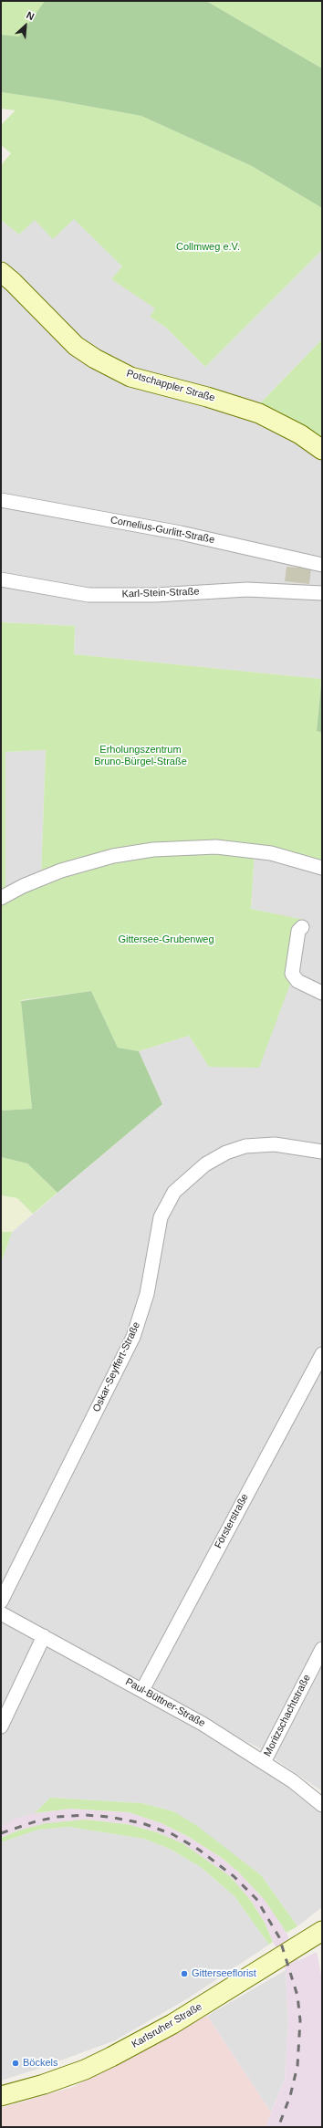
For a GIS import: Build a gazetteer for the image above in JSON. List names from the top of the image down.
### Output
{
  "streets": {
    "street": [
      "Potschappler Straße",
      "Cornelius-Gurlitt-Straße",
      "Karl-Stein-Straße",
      "Oskar-Seyffert-Straße",
      "Försterstraße",
      "Paul-Büttner-Straße",
      "Moritzschachtstraße",
      "Karlsruher Straße"
    ]
  },
  "crossings": [
    ["Försterstraße", "Paul-Büttner-Straße"],
    ["Paul-Büttner-Straße", "Moritzschachtstraße"]
  ],
  "parks": ["Collmweg e.V.", "Erholungszentrum Bruno-Bürgel-Straße", "Gittersee-Grubenweg"],
  "places": ["Gitterseeflorist", "Böckels"],
  "north": "top right"
}
